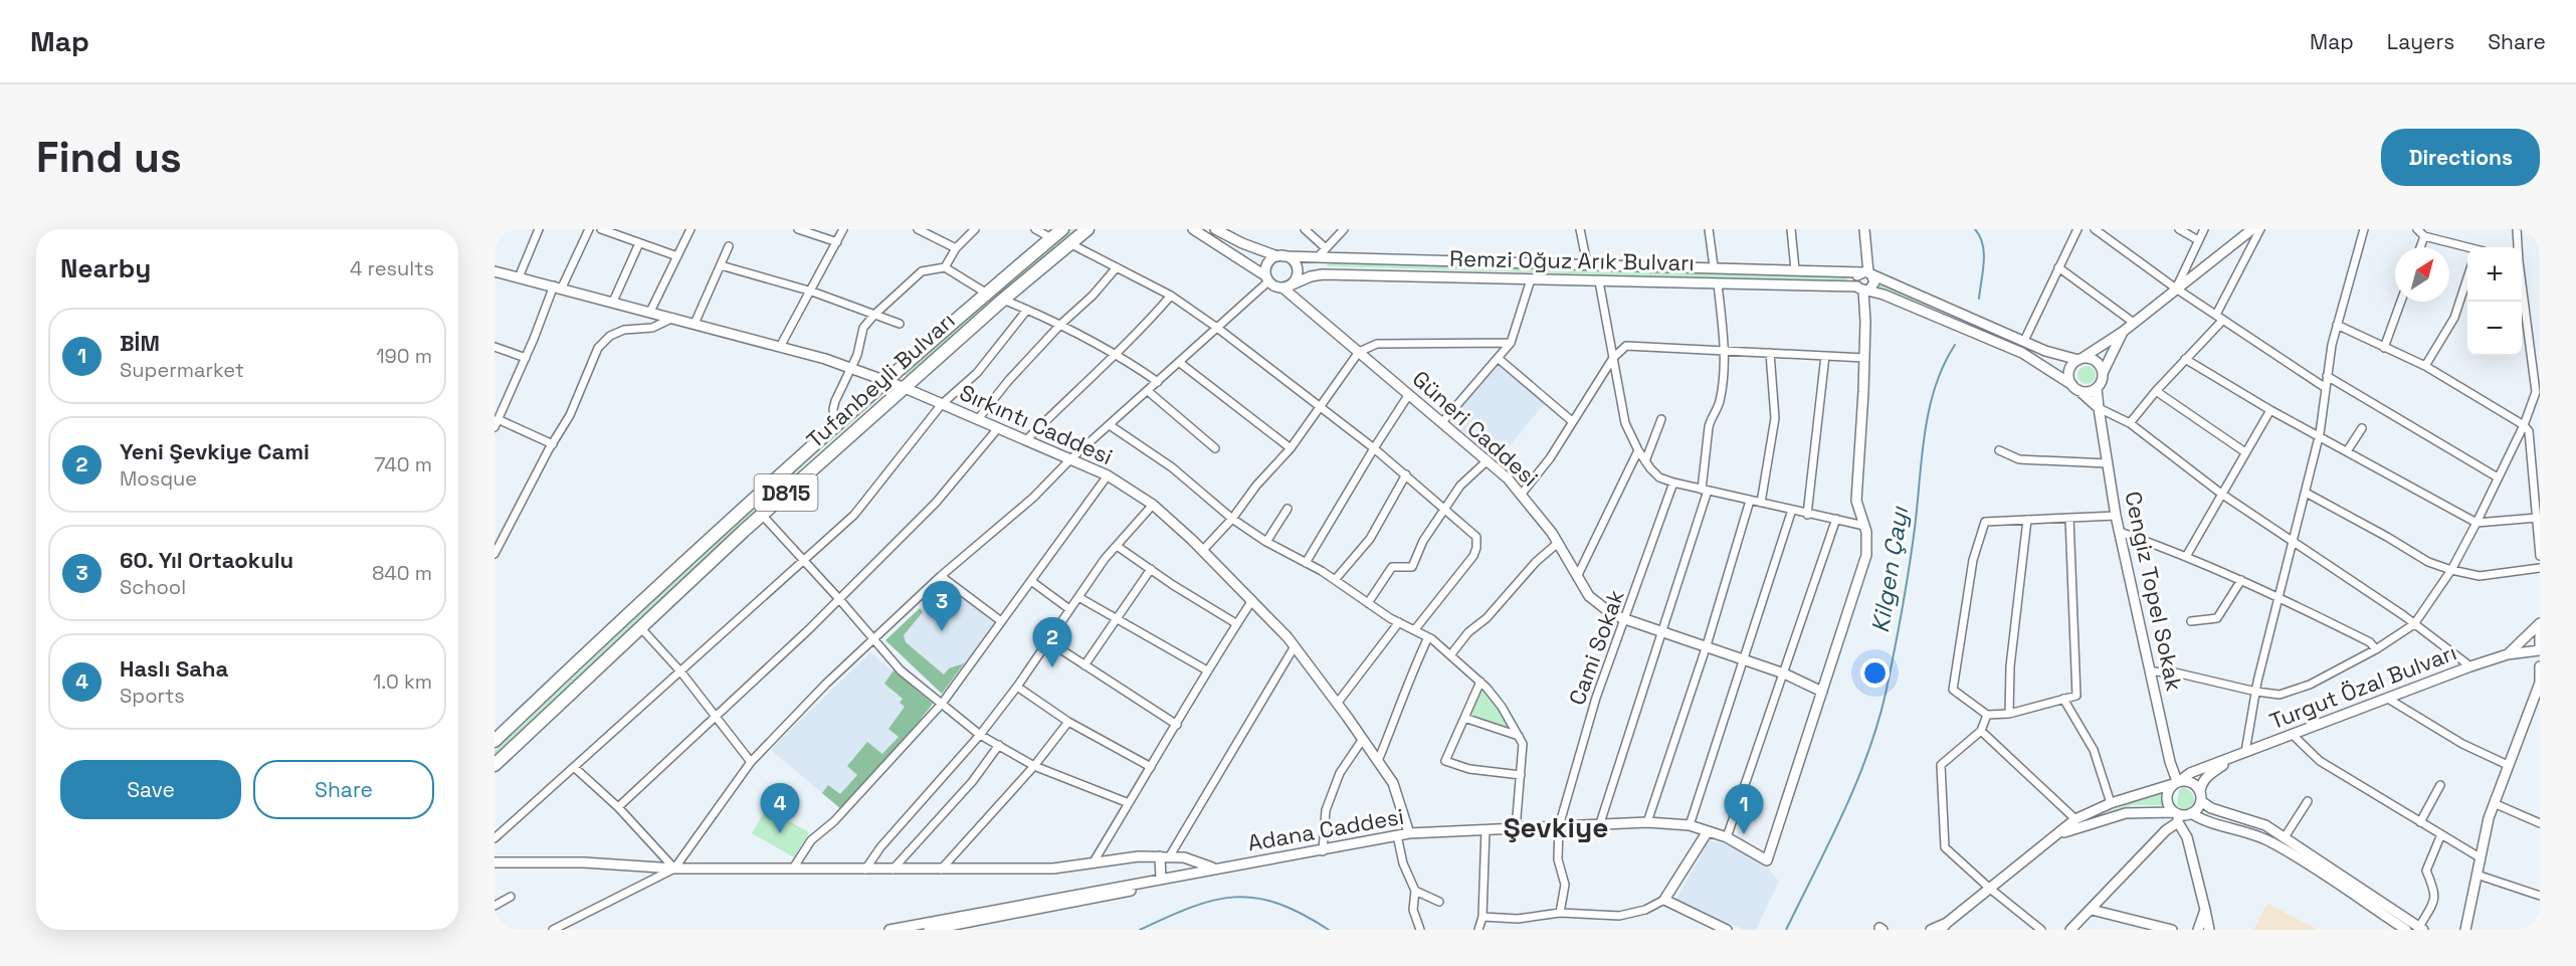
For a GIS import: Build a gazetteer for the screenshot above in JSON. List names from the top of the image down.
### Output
{
  "streets": {
    "highway": ["Tufanbeyli Bulvarı", "D815"],
    "main road": [
      "Remzi Oğuz Arık Bulvarı",
      "Sırkıntı Caddesi",
      "Güneri Caddesi",
      "Cengiz Topel Sokak",
      "Turgut Özal Bulvarı",
      "Adana Caddesi"
    ],
    "street": ["Cami Sokak"]
  },
  "crossings": [
    ["Remzi Oğuz Arık Bulvarı", "Güneri Caddesi"],
    ["Remzi Oğuz Arık Bulvarı", "Cengiz Topel Sokak"],
    ["Tufanbeyli Bulvarı", "Sırkıntı Caddesi"],
    ["Sırkıntı Caddesi", "Adana Caddesi"],
    ["Güneri Caddesi", "Cami Sokak"],
    ["Güneri Caddesi", "Adana Caddesi"],
    ["Cengiz Topel Sokak", "Turgut Özal Bulvarı"],
    ["Cami Sokak", "Adana Caddesi"]
  ],
  "districts": ["Şevkiye"],
  "water": ["Kilgen Çayı"],
  "north": "top right",
  "page": {
    "header": "Map",
    "nav": ["Map", "Layers", "Share"],
    "buttons": [
      "Directions",
      ["Save", "Share"]
    ],
    "title": "Find us",
    "heading": ["Nearby", "4 results"],
    "map_buttons": ["+", "−"],
    "list": [
      {
        "mark": "1",
        "name": "BİM",
        "note": "Supermarket",
        "value": "190 m"
      },
      {
        "mark": "2",
        "name": "Yeni Şevkiye Cami",
        "note": "Mosque",
        "value": "740 m"
      },
      {
        "mark": "3",
        "name": "60. Yıl Ortaokulu",
        "note": "School",
        "value": "840 m"
      },
      {
        "mark": "4",
        "name": "Haslı Saha",
        "note": "Sports",
        "value": "1.0 km"
      }
    ],
    "pins": [
      "3",
      "2",
      "4",
      "1"
    ]
  }
}
